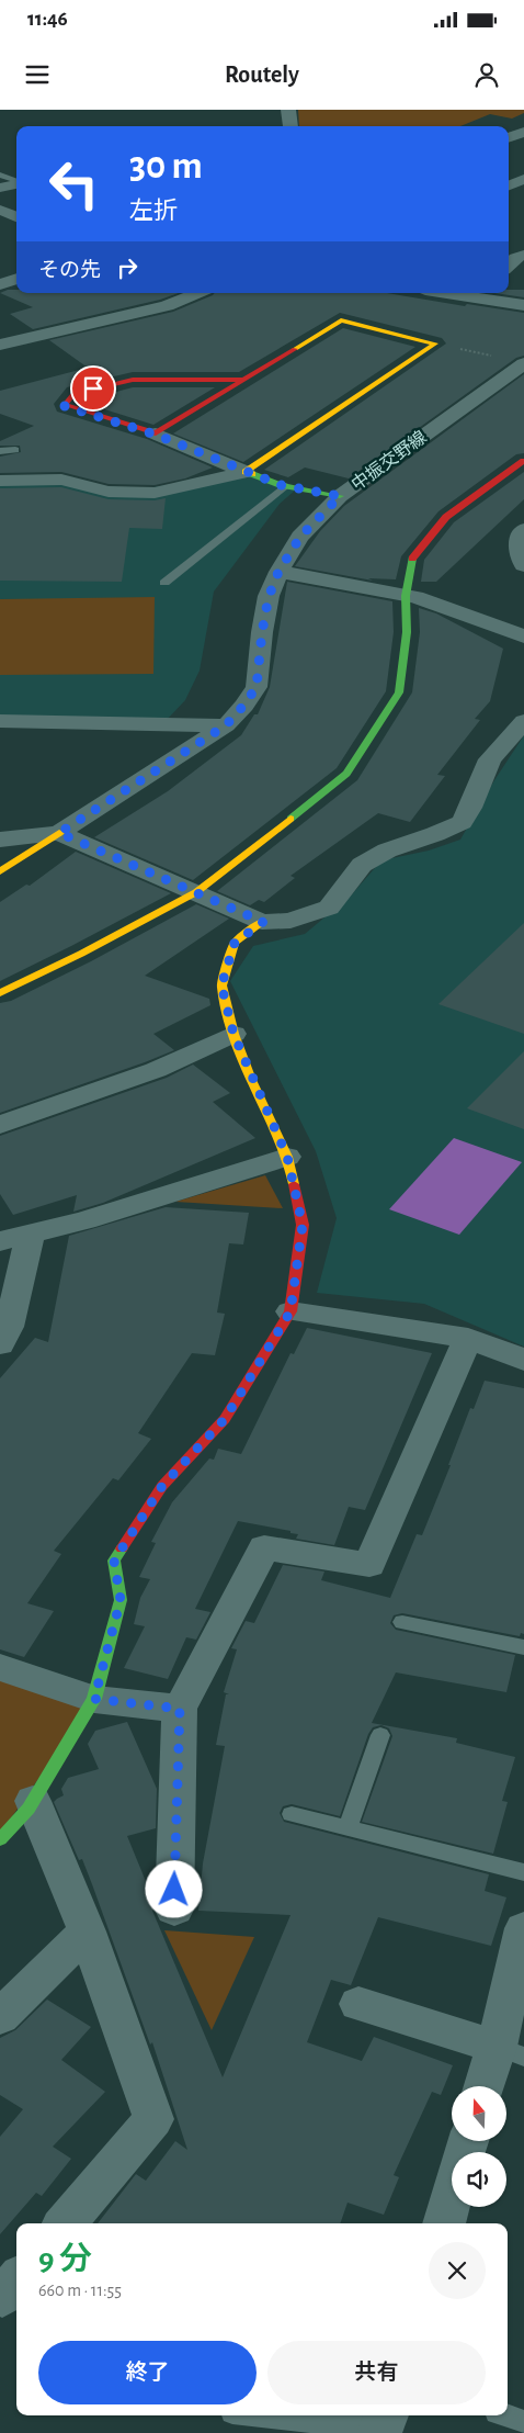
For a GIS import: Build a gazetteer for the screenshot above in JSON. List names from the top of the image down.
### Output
{
  "streets": {
    "street": ["中振交野線"]
  },
  "north": "top",
  "page": {
    "status": "11:46",
    "header": "Routely",
    "turn": ["30 m", "左折"],
    "then": "その先",
    "heading": ["9 分", "660 m · 11:55"],
    "buttons": ["終了", "共有"]
  }
}
